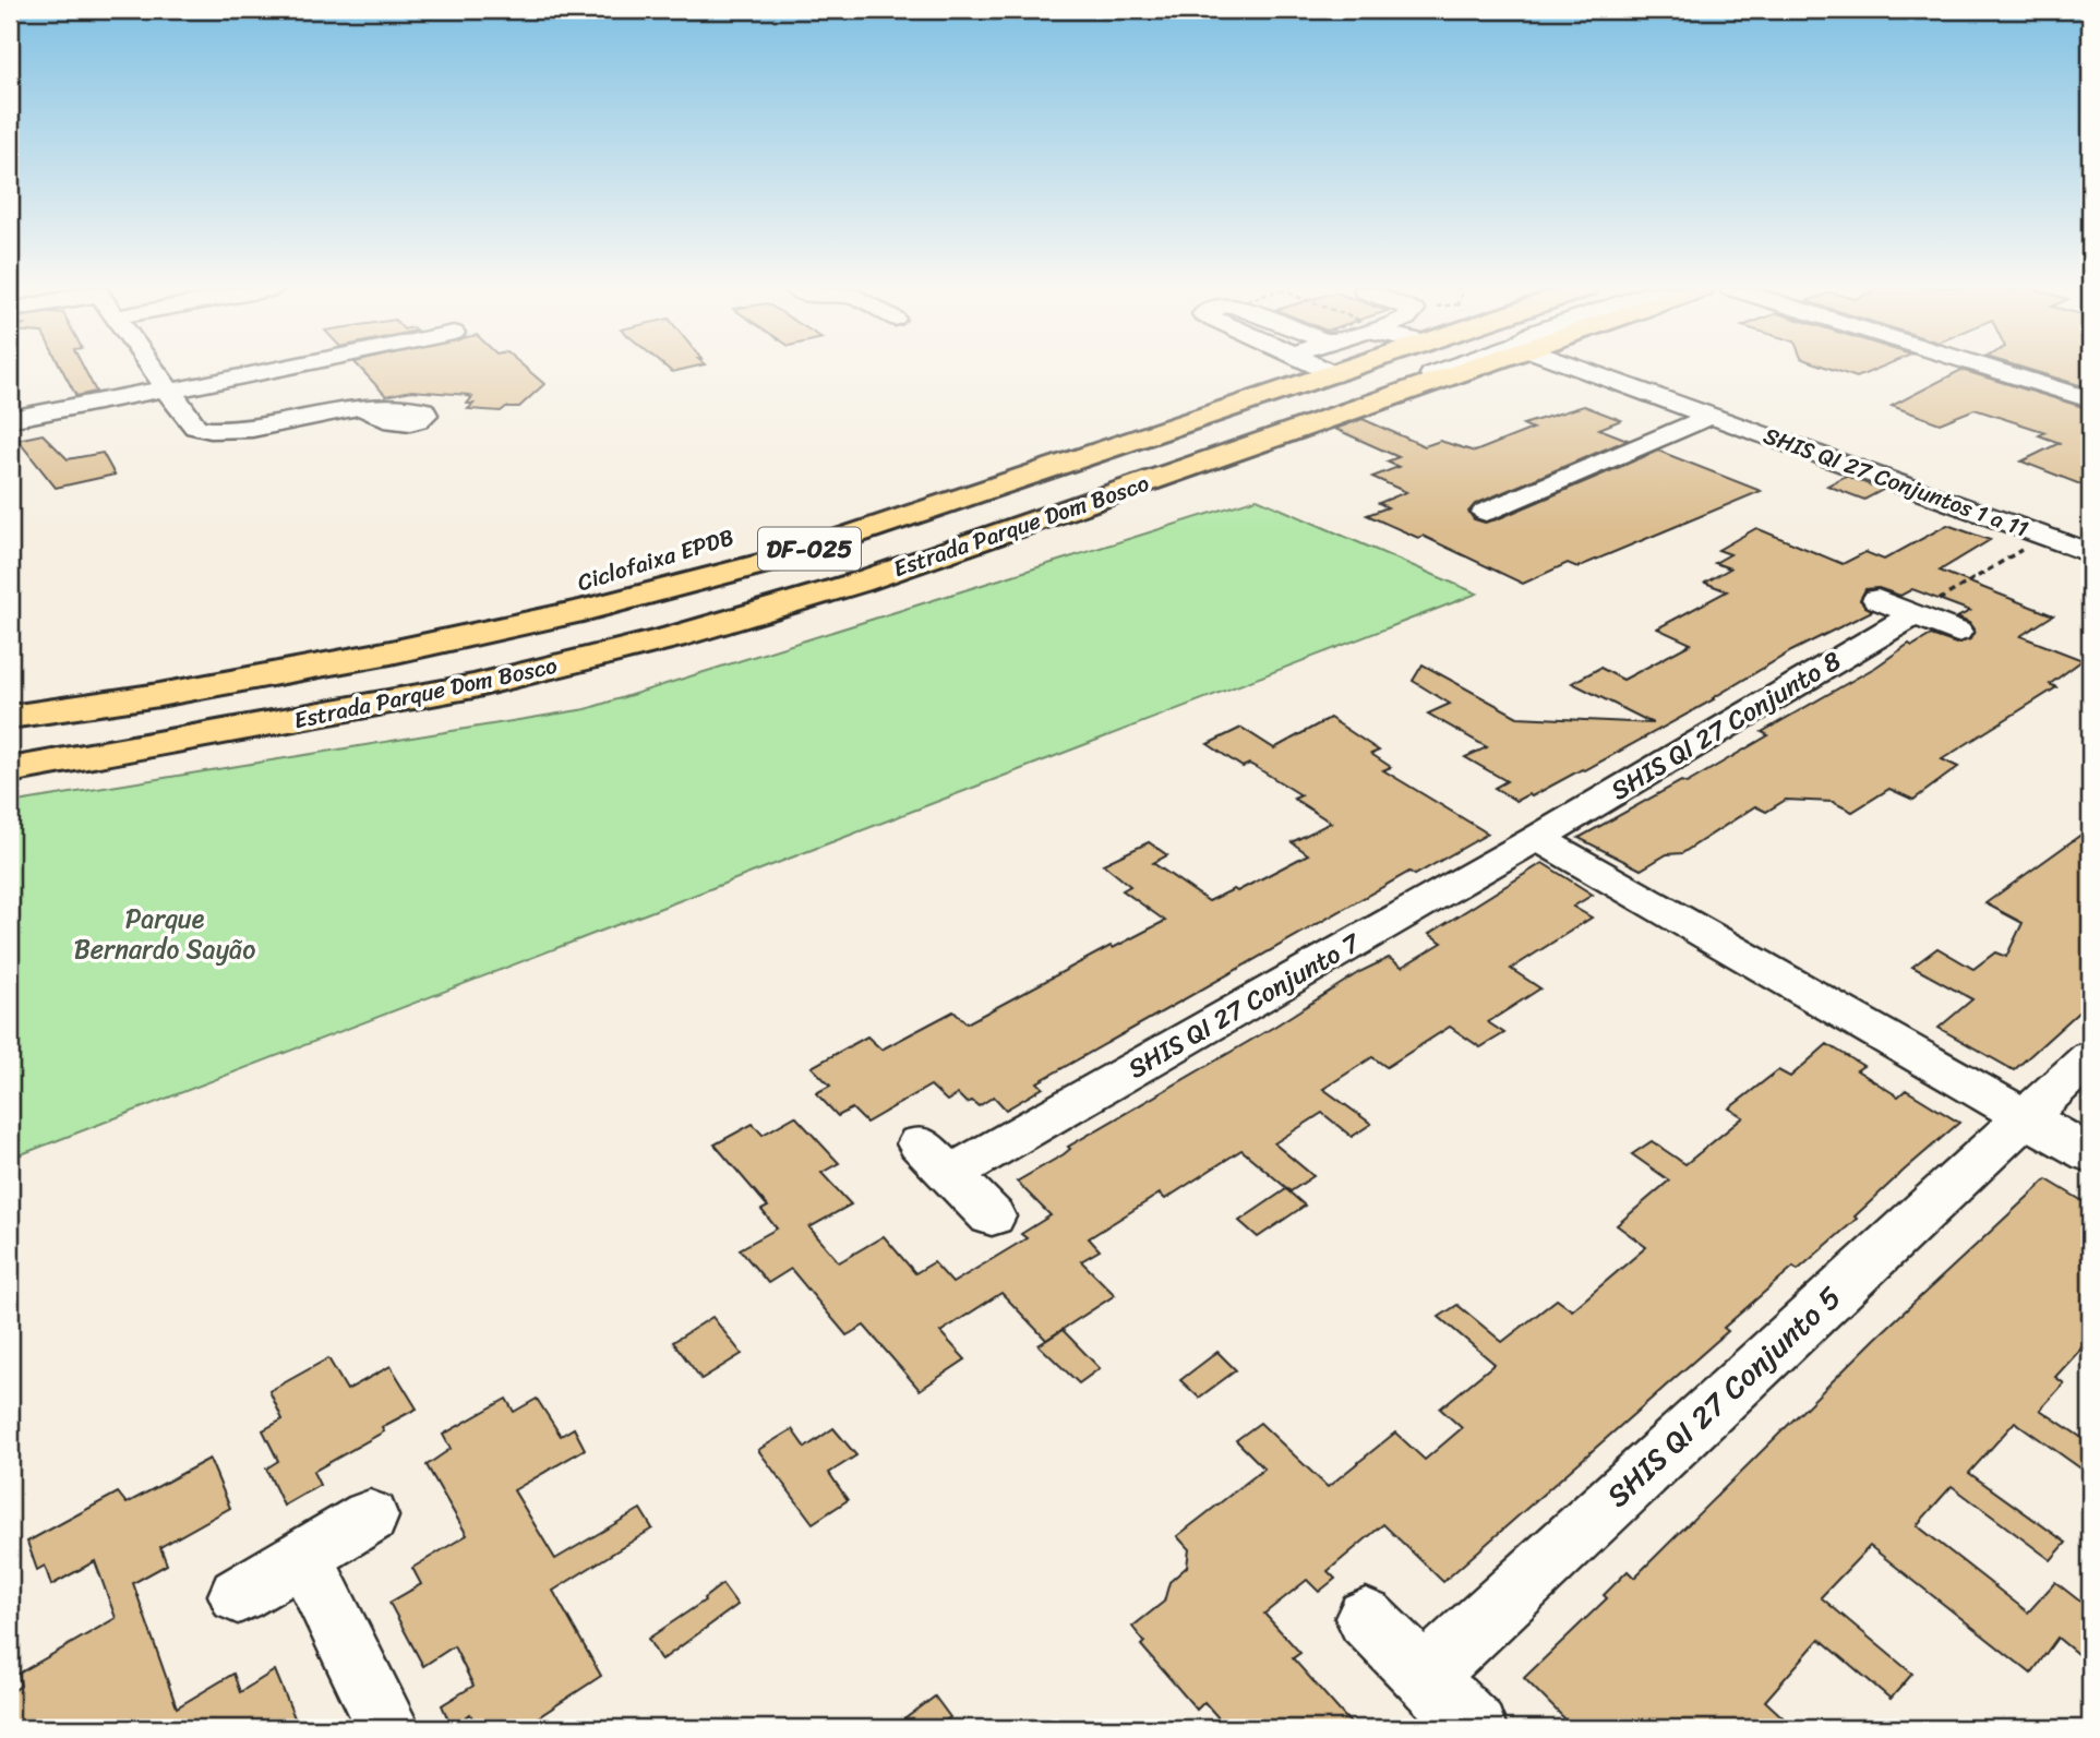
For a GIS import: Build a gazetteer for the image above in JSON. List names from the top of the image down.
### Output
{
  "streets": {
    "main road": ["Estrada Parque Dom Bosco", "DF-025"],
    "street": [
      "SHIS QI 27 Conjuntos 1 a 11",
      "SHIS QI 27 Conjunto 8",
      "SHIS QI 27 Conjunto 7",
      "SHIS QI 27 Conjunto 5"
    ]
  },
  "crossings": [
    ["SHIS QI 27 Conjunto 8", "SHIS QI 27 Conjunto 7"]
  ],
  "parks": ["Parque Bernardo Sayão"]
}
